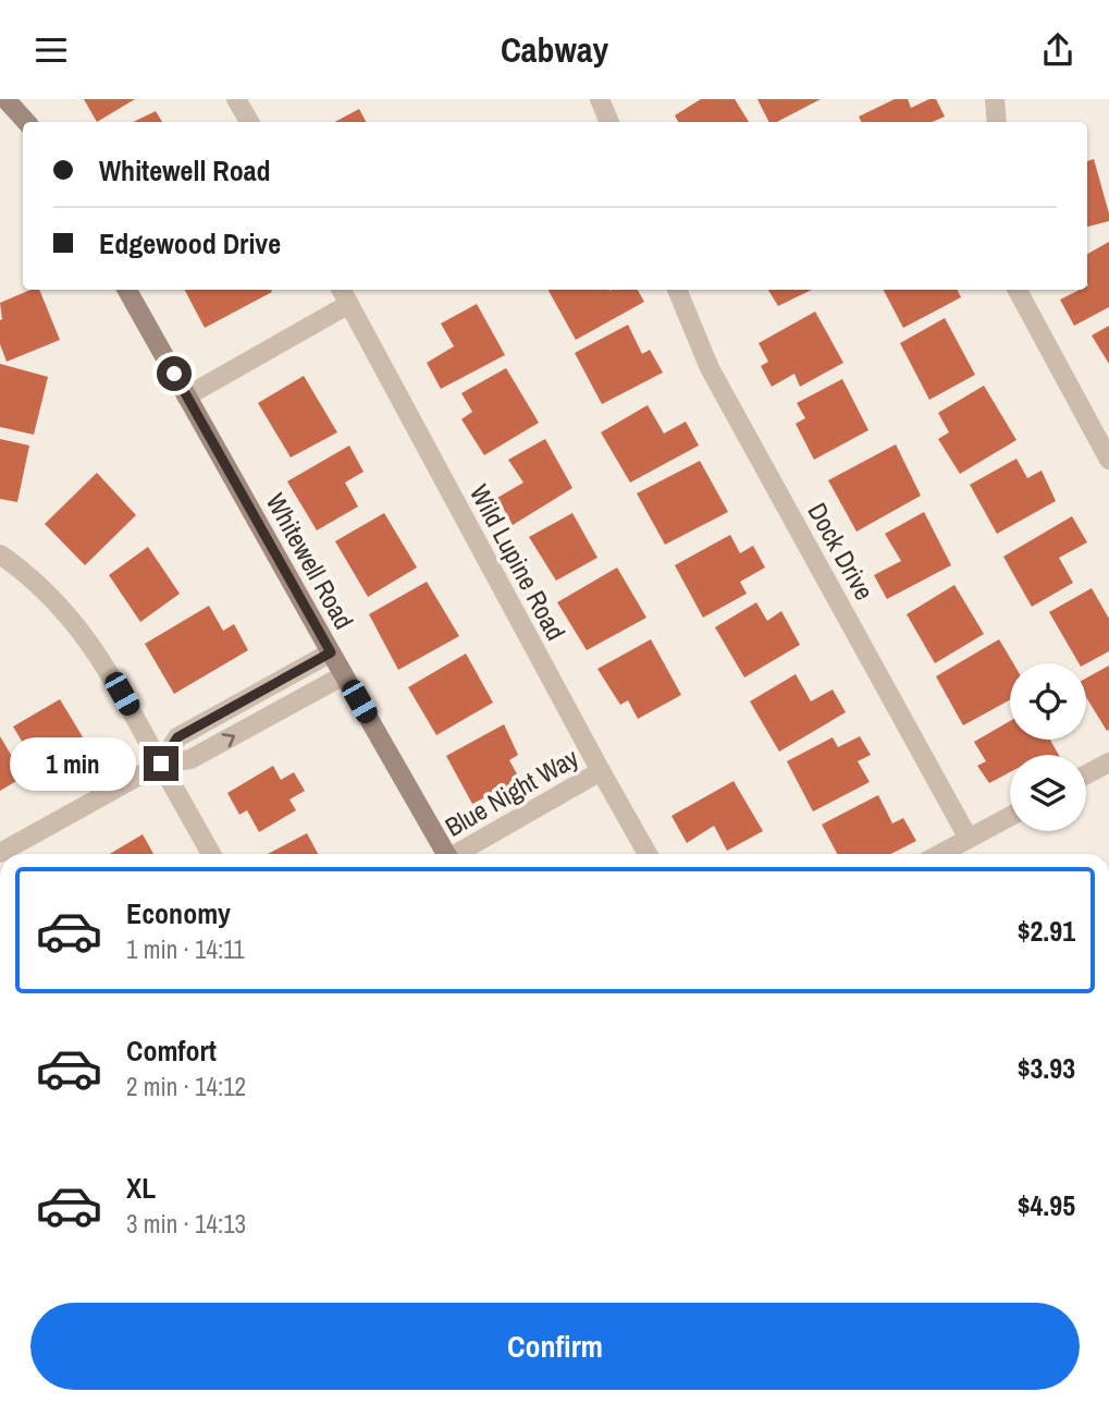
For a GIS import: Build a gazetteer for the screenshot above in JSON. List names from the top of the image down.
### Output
{
  "streets": {
    "street": [
      "Dock Drive",
      "Whitewell Road",
      "Wild Lupine Road",
      "Blue Night Way"
    ]
  },
  "crossings": [
    ["Wild Lupine Road", "Blue Night Way"]
  ],
  "page": {
    "header": "Cabway",
    "banner": ["Whitewell Road", "Edgewood Drive"],
    "bubble": "1 min",
    "list": [
      {
        "name": "Economy",
        "note": "1 min · 14:11",
        "value": "$2.91"
      },
      {
        "name": "Comfort",
        "note": "2 min · 14:12",
        "value": "$3.93"
      },
      {
        "name": "XL",
        "note": "3 min · 14:13",
        "value": "$4.95"
      }
    ],
    "buttons": "Confirm"
  }
}
